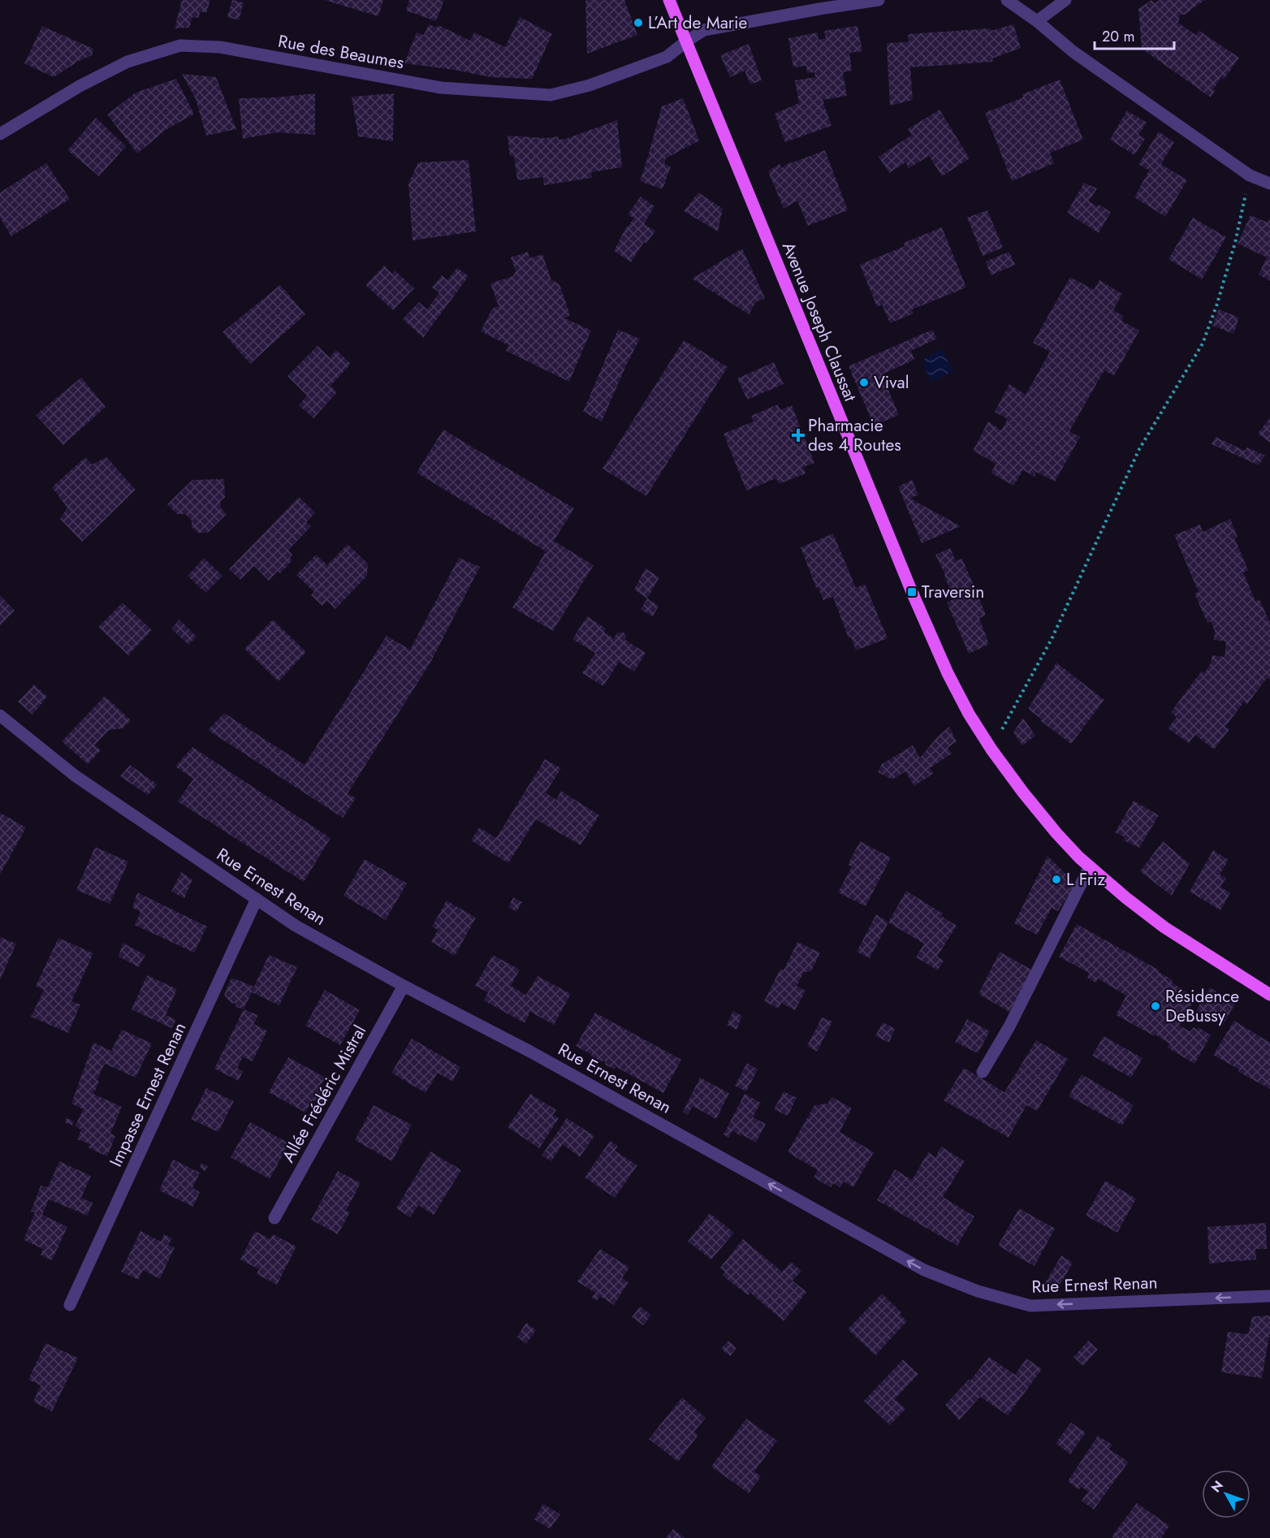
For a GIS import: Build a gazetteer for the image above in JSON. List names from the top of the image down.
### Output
{
  "streets": {
    "main road": ["Avenue Joseph Claussat"],
    "street": [
      "Rue des Beaumes",
      "Rue Ernest Renan",
      "Allée Frédéric Mistral",
      "Impasse Ernest Renan"
    ]
  },
  "crossings": [
    ["Rue des Beaumes", "Avenue Joseph Claussat"],
    ["Rue Ernest Renan", "Allée Frédéric Mistral"],
    ["Rue Ernest Renan", "Impasse Ernest Renan"]
  ],
  "one_way": ["Rue Ernest Renan"],
  "places": {
    "other": [
      "L’Art de Marie",
      "Vival",
      "L Friz",
      "Résidence DeBussy"
    ],
    "health": ["Pharmacie des 4 Routes"],
    "transit": ["Traversin"]
  },
  "scale_bar": "20 m",
  "north": "top left"
}
